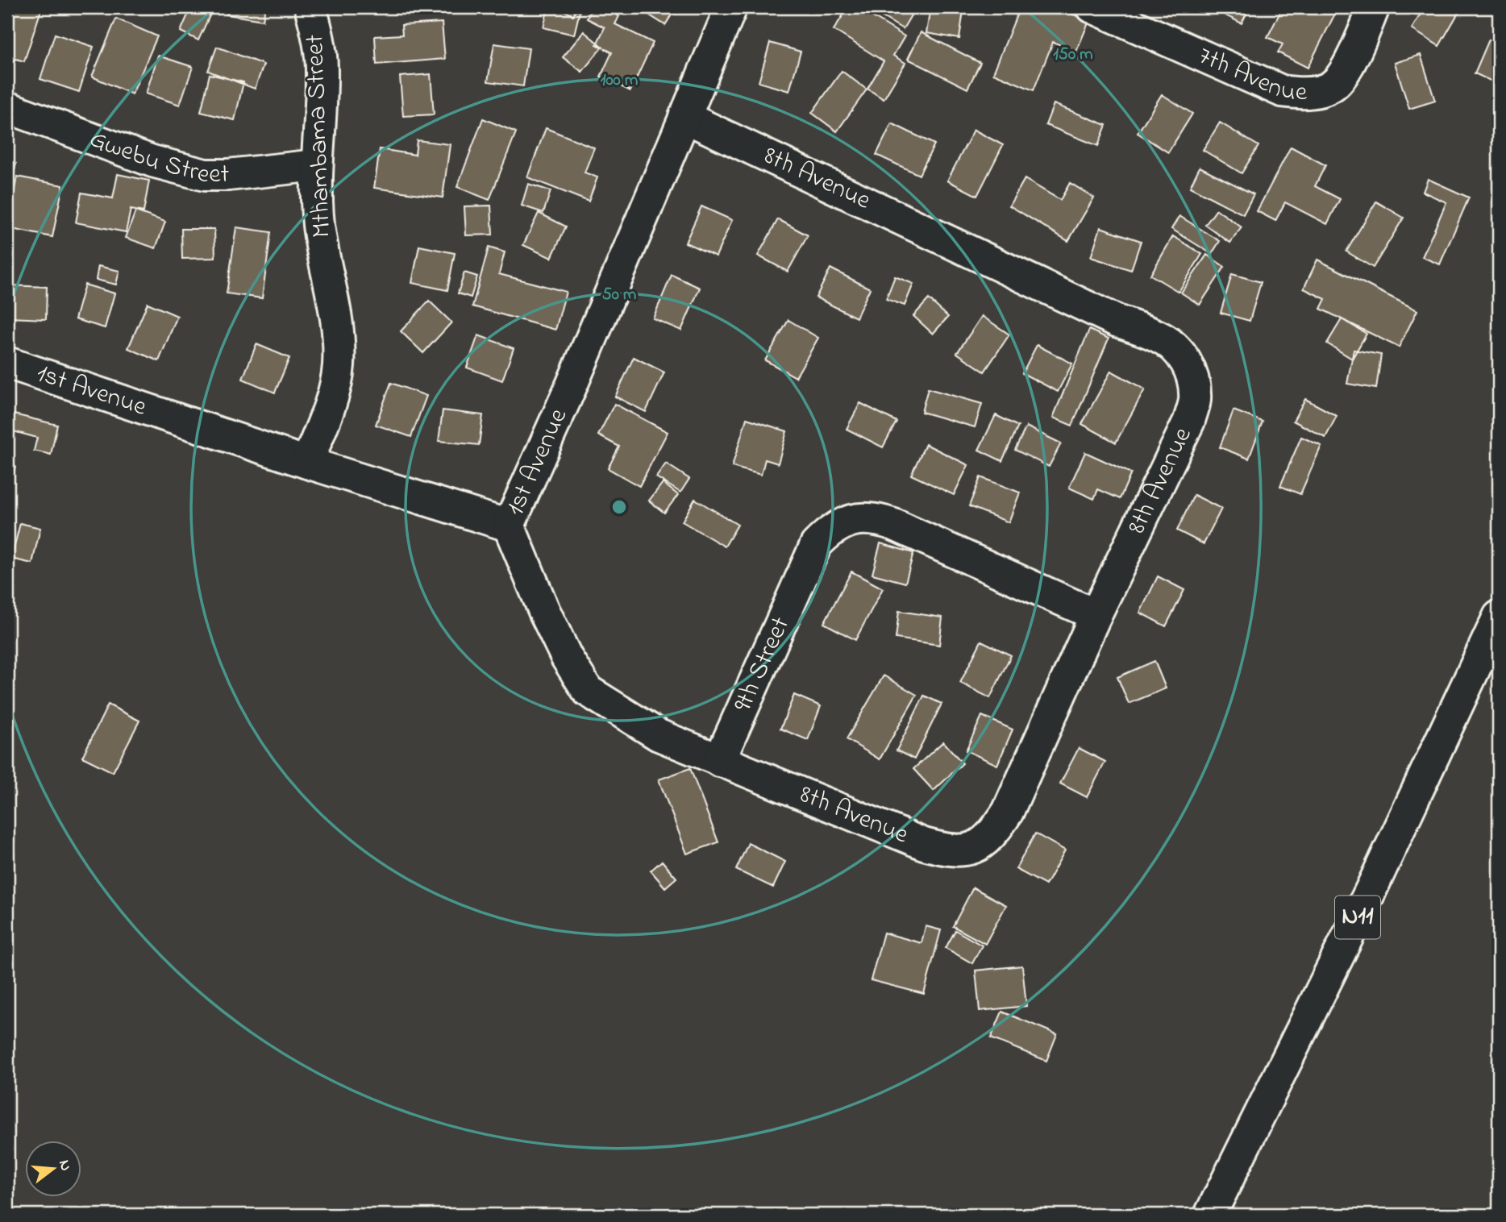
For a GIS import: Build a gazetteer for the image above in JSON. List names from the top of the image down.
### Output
{
  "streets": {
    "main road": [
      "7th Avenue",
      "Mthambama Street",
      "Gwebu Street",
      "8th Avenue",
      "1st Avenue",
      "9th Street",
      "N11"
    ]
  },
  "crossings": [
    ["Mthambama Street", "Gwebu Street"],
    ["Mthambama Street", "1st Avenue"],
    ["8th Avenue", "1st Avenue"],
    ["8th Avenue", "9th Street"]
  ],
  "north": "right",
  "rings": ["150 m", "100 m", "50 m"]
}
